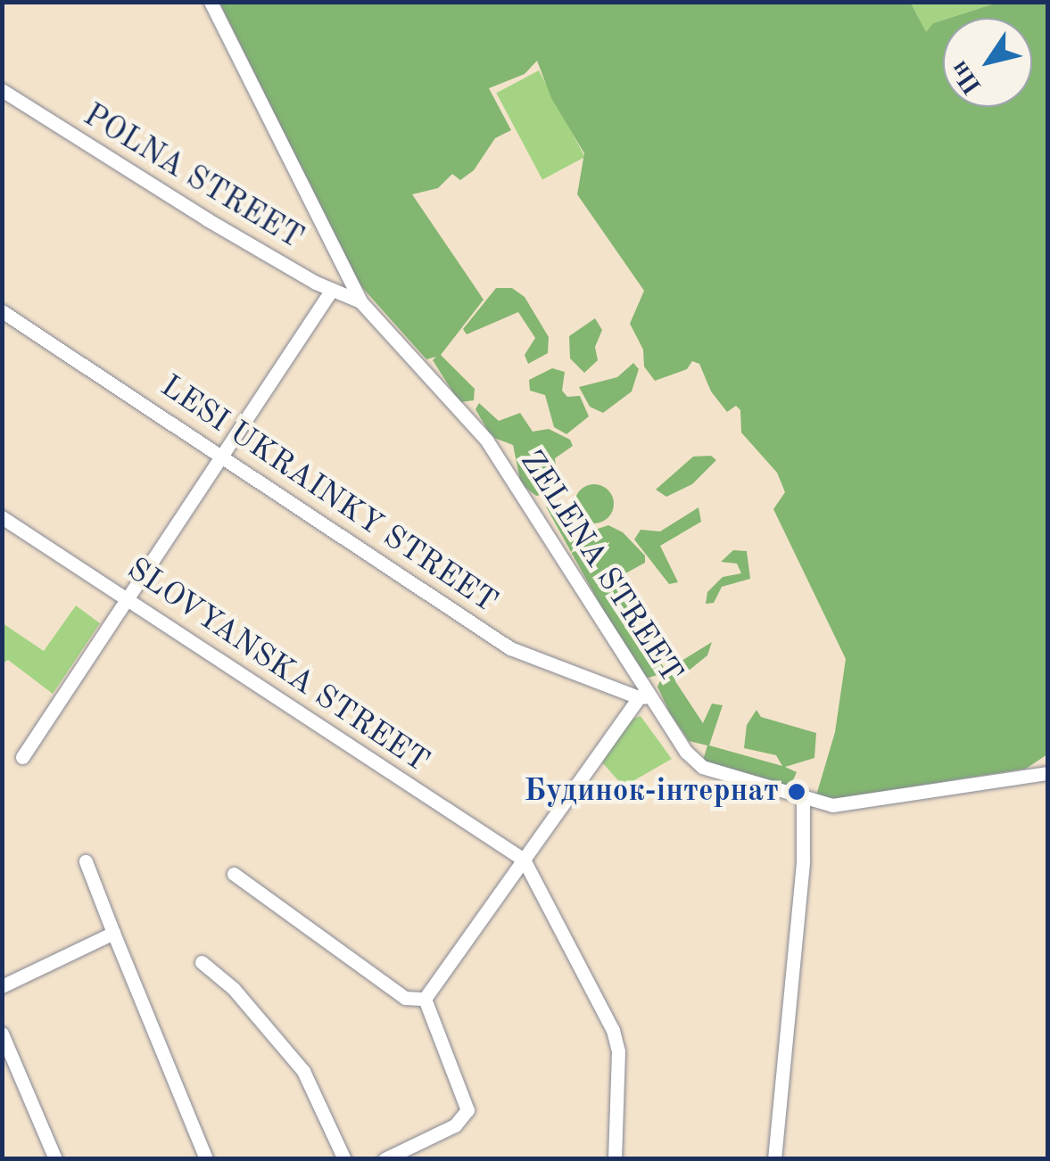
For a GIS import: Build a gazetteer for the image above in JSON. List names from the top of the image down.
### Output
{
  "streets": {
    "street": [
      "POLNA STREET",
      "LESI UKRAINKY STREET",
      "ZELENA STREET",
      "SLOVYANSKA STREET"
    ]
  },
  "crossings": [
    ["POLNA STREET", "ZELENA STREET"],
    ["LESI UKRAINKY STREET", "ZELENA STREET"]
  ],
  "places": ["Будинок-інтернат"],
  "north": "bottom left"
}
